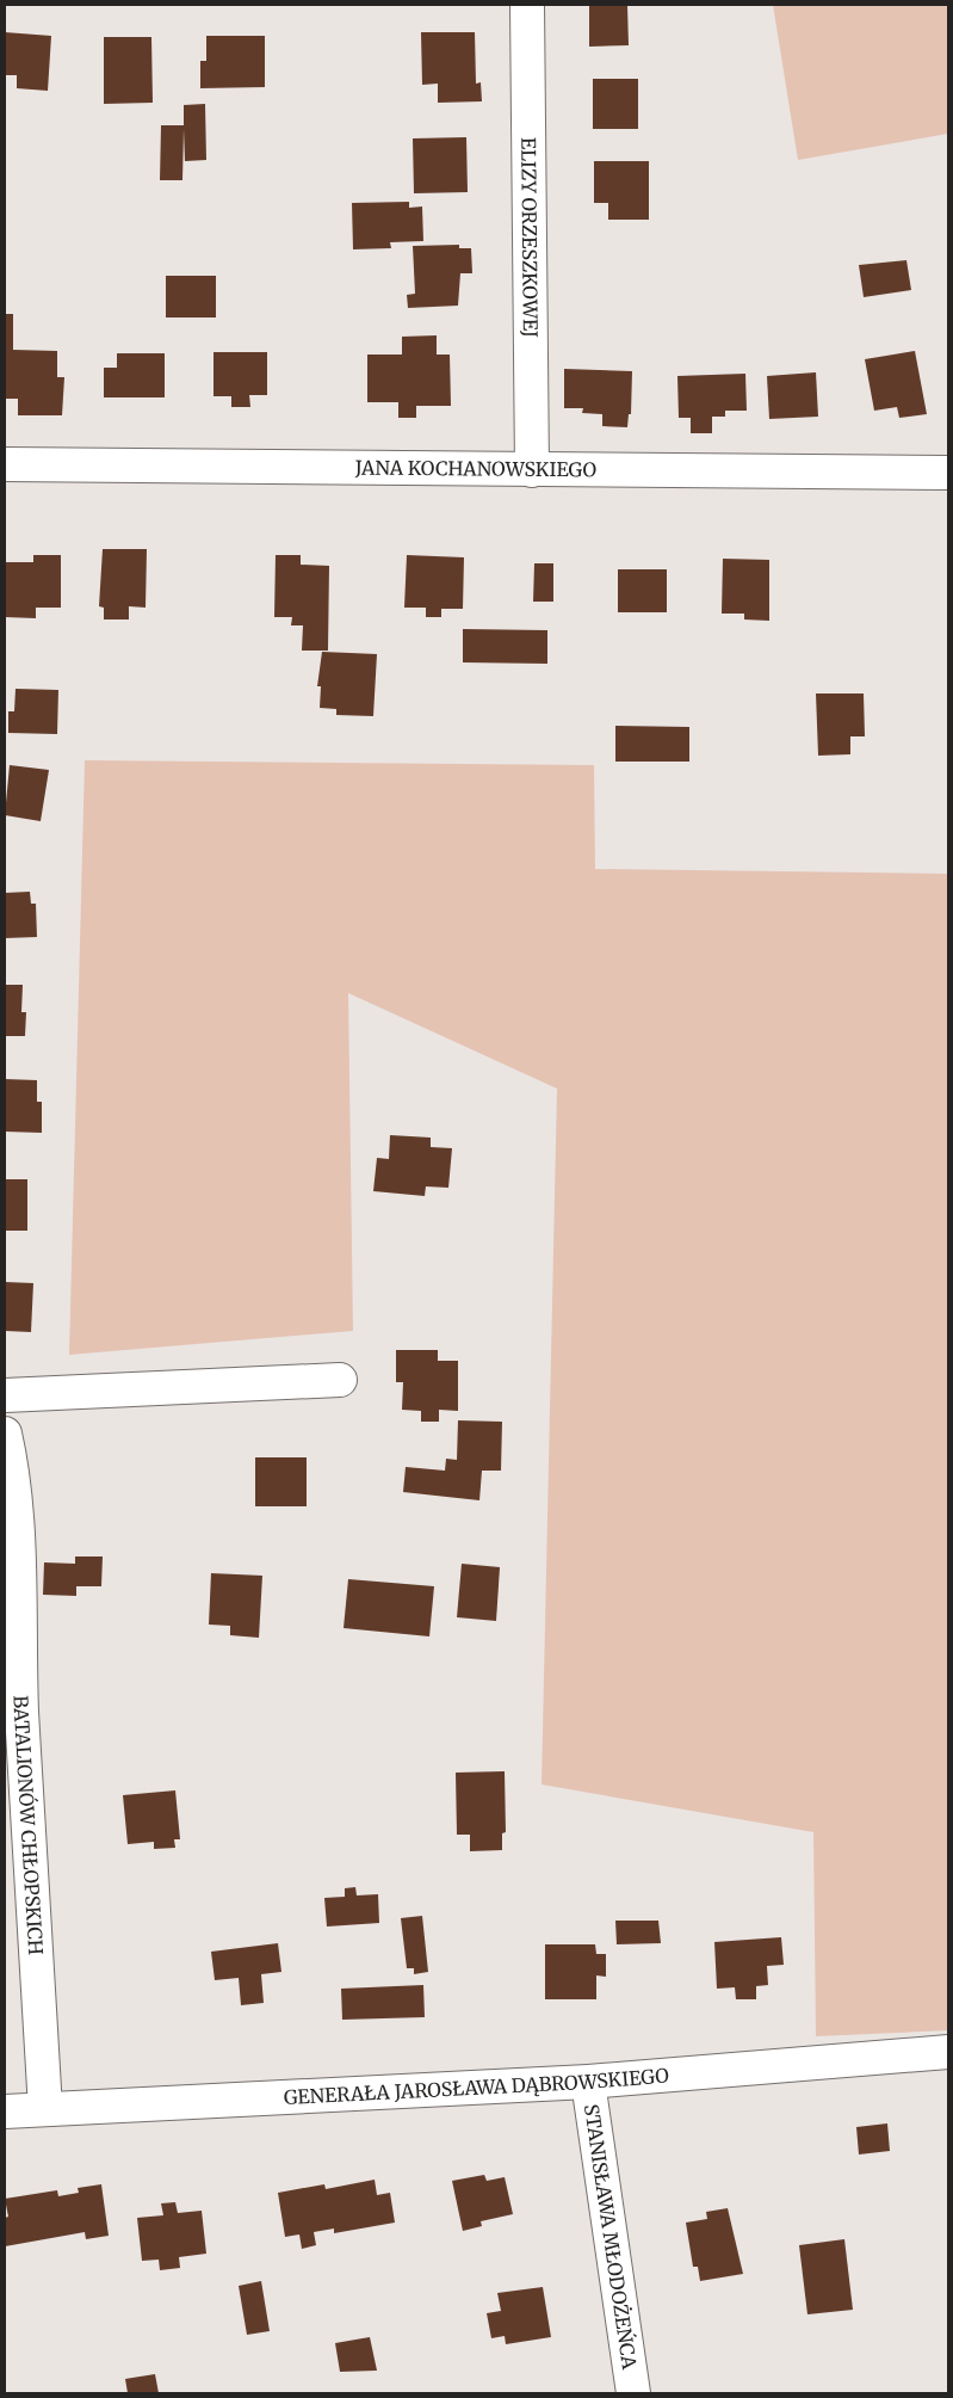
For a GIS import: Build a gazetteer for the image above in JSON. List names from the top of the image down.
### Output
{
  "streets": {
    "street": [
      "ELIZY ORZESZKOWEJ",
      "JANA KOCHANOWSKIEGO",
      "BATALIONÓW CHŁOPSKICH",
      "GENERAŁA JAROSŁAWA DĄBROWSKIEGO",
      "STANISŁAWA MŁODOŻEŃCA"
    ]
  },
  "crossings": [
    ["ELIZY ORZESZKOWEJ", "JANA KOCHANOWSKIEGO"],
    ["BATALIONÓW CHŁOPSKICH", "GENERAŁA JAROSŁAWA DĄBROWSKIEGO"],
    ["GENERAŁA JAROSŁAWA DĄBROWSKIEGO", "STANISŁAWA MŁODOŻEŃCA"]
  ]
}
